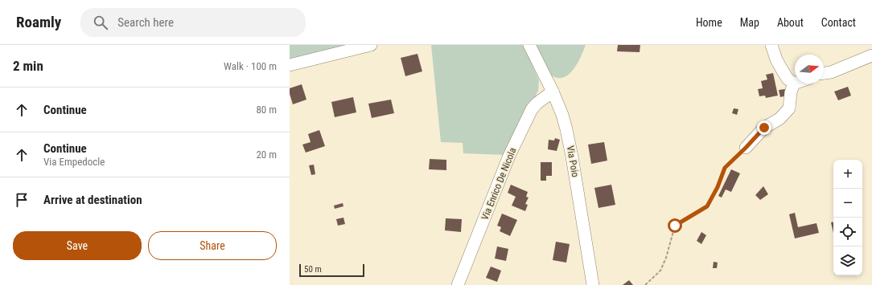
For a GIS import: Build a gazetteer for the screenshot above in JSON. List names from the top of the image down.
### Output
{
  "streets": {
    "street": ["Via Poio", "Via Enrico De Nicola"]
  },
  "crossings": [
    ["Via Poio", "Via Enrico De Nicola"]
  ],
  "scale_bar": "50 m",
  "north": "right",
  "page": {
    "header": "Roamly",
    "search": "Search here",
    "nav": [
      "Home",
      "Map",
      "About",
      "Contact"
    ],
    "heading": ["2 min", "Walk · 100 m"],
    "list": [
      ["Continue", "80 m"],
      ["Continue", "Via Empedocle", "20 m"],
      "Arrive at destination"
    ],
    "map_buttons": ["+", "−"],
    "buttons": ["Save", "Share"],
    "scale": "50 m"
  }
}
